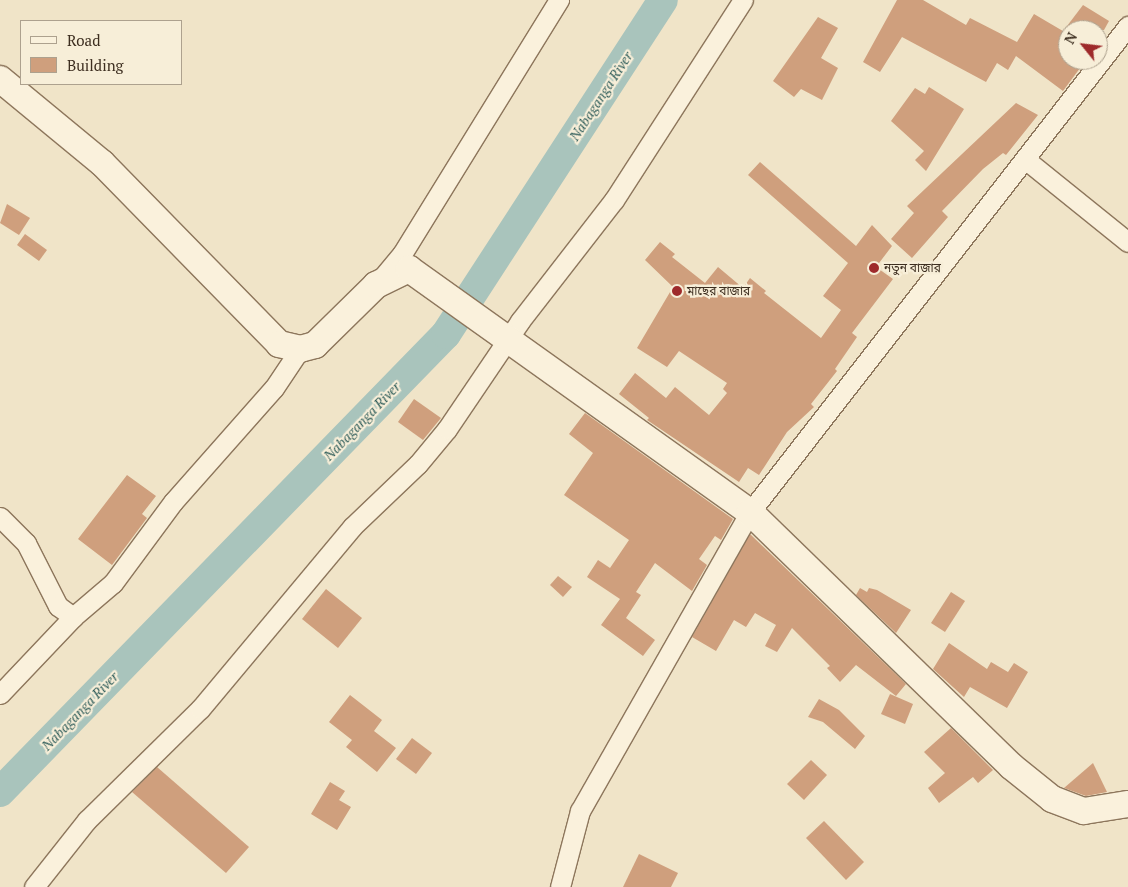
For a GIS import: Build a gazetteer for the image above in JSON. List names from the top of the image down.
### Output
{
  "water": ["Nabaganga River"],
  "places": ["নতুন বাজার", "মাছের বাজার"],
  "legend": ["Road", "Building"],
  "north": "top left"
}
